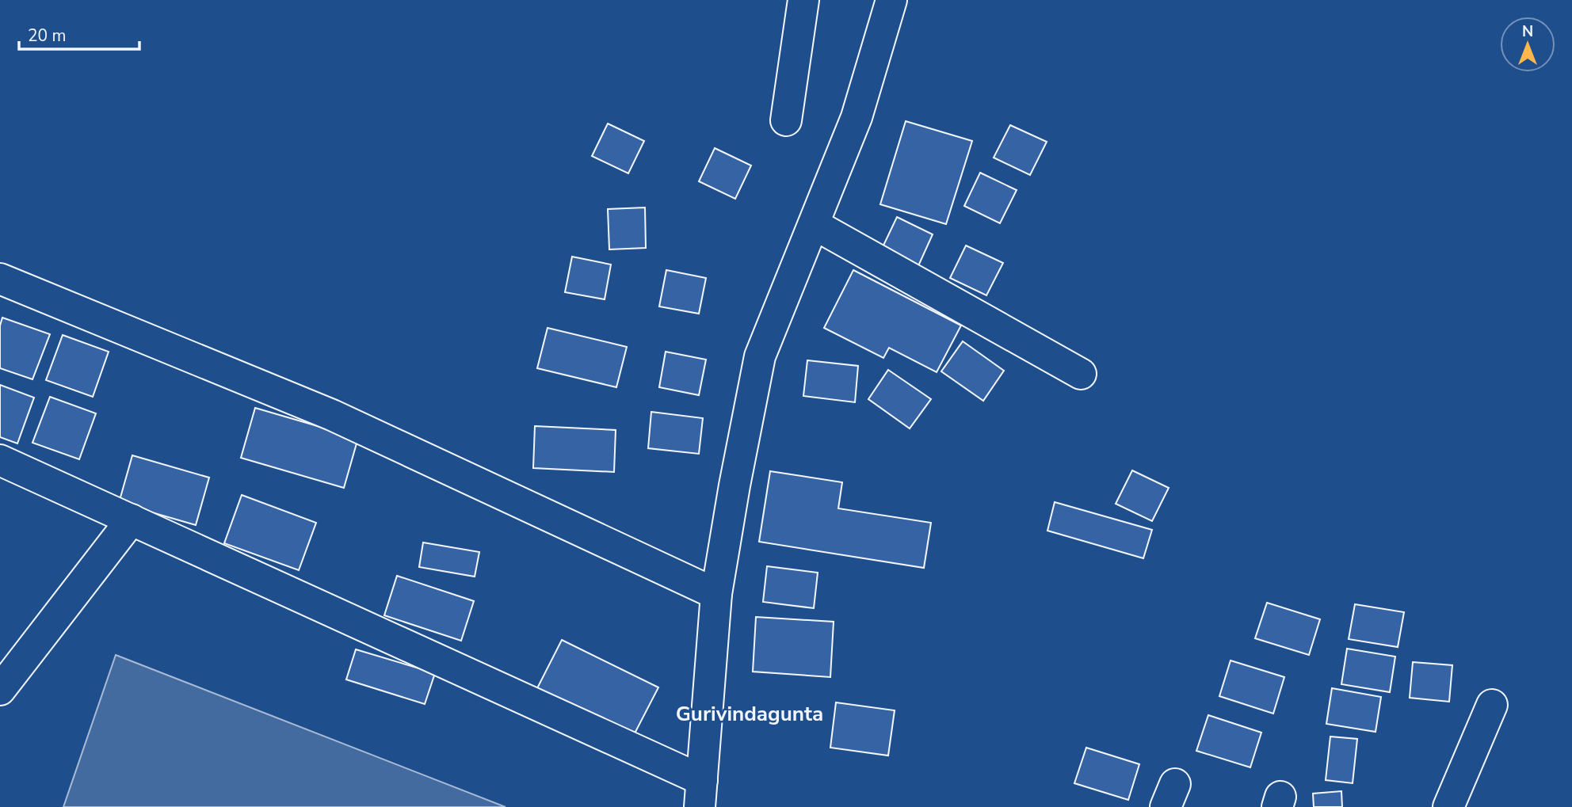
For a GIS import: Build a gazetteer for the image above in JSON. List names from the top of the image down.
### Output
{
  "districts": ["Gurivindagunta"],
  "scale_bar": "20 m",
  "north": "top"
}
